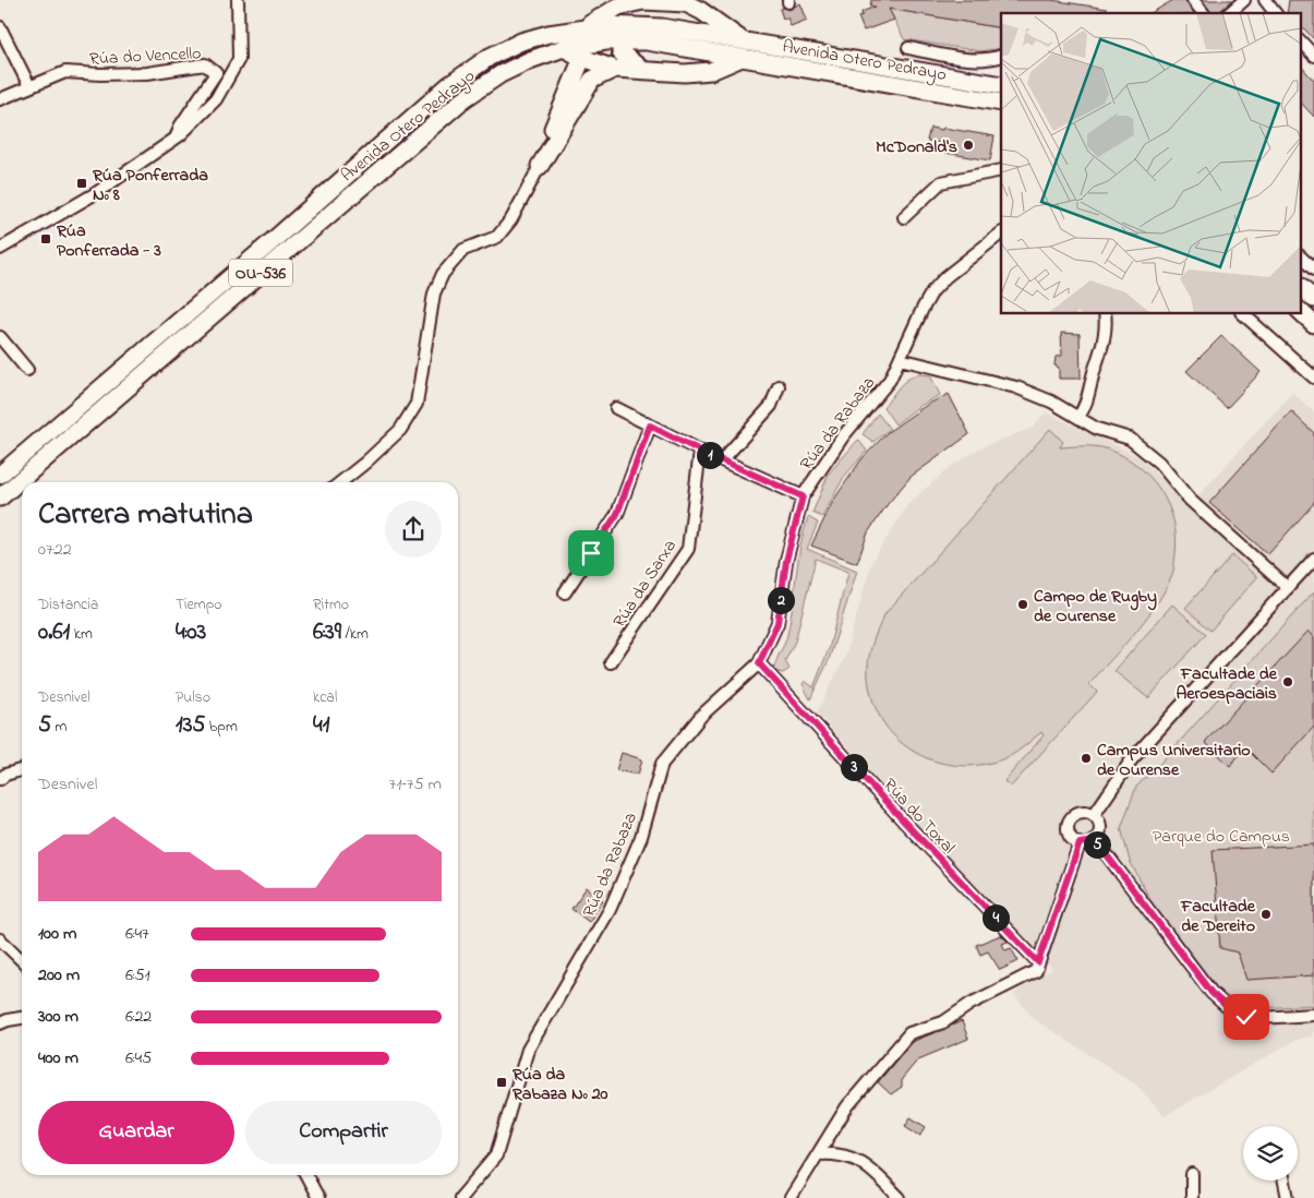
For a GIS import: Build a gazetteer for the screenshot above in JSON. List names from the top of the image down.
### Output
{
  "streets": {
    "main road": ["Avenida Otero Pedrayo", "OU-536"],
    "street": [
      "Rúa do Vencello",
      "Rúa da Rabaza",
      "Rúa da Sarxa",
      "Rúa do Toxal"
    ]
  },
  "crossings": [
    ["Rúa da Rabaza", "Rúa do Toxal"]
  ],
  "parks": ["Parque do Campus"],
  "places": {
    "other": [
      "McDonald's",
      "Campo de Rugby de Ourense",
      "Facultade de Aeroespaciais",
      "Campus Universitario de Ourense",
      "Facultade de Dereito"
    ],
    "transit": ["Rúa Ponferrada Nº 8", "Rúa Ponferrada - 3", "Rúa da Rabaza Nº 20"]
  },
  "page": {
    "pins": [
      "1",
      "2",
      "3",
      "5",
      "4"
    ],
    "heading": ["Carrera matutina", "07:22"],
    "stats": [
      ["Distancia", "0.61 km"],
      ["Tiempo", "4:03"],
      ["Ritmo", "6:39 /km"],
      ["Desnivel", "5 m"],
      ["Pulso", "135 bpm"],
      ["kcal", "41"]
    ],
    "chart": ["Desnivel", "71–75 m"],
    "list": [
      {
        "name": "100 m",
        "note": "6:47"
      },
      {
        "name": "200 m",
        "note": "6:51"
      },
      {
        "name": "300 m",
        "note": "6:22"
      },
      {
        "name": "400 m",
        "note": "6:45"
      }
    ],
    "buttons": ["Guardar", "Compartir"]
  }
}
